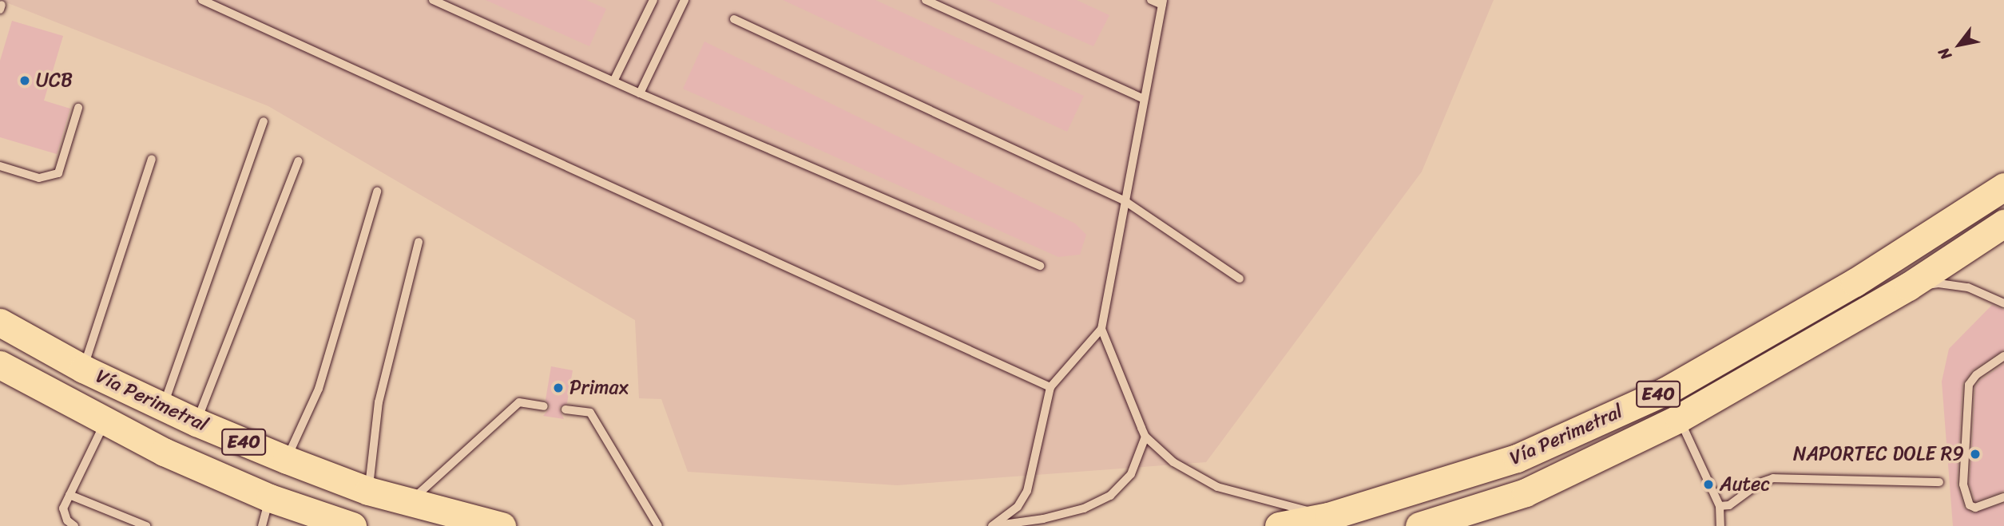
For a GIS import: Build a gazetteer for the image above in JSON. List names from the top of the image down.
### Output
{
  "streets": {
    "highway": ["E40", "Vía Perimetral"]
  },
  "places": [
    "UCB",
    "Primax",
    "NAPORTEC DOLE R9",
    "Autec"
  ],
  "north": "bottom left"
}
